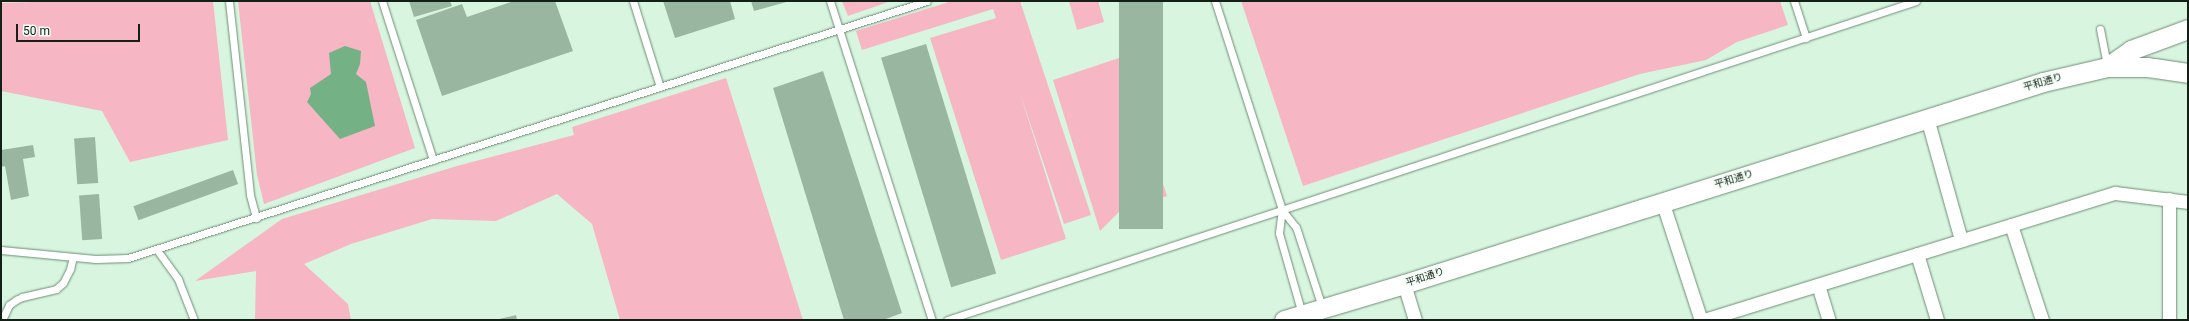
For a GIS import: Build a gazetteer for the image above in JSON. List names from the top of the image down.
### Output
{
  "streets": {
    "street": ["平和通り"]
  },
  "scale_bar": "50 m"
}
